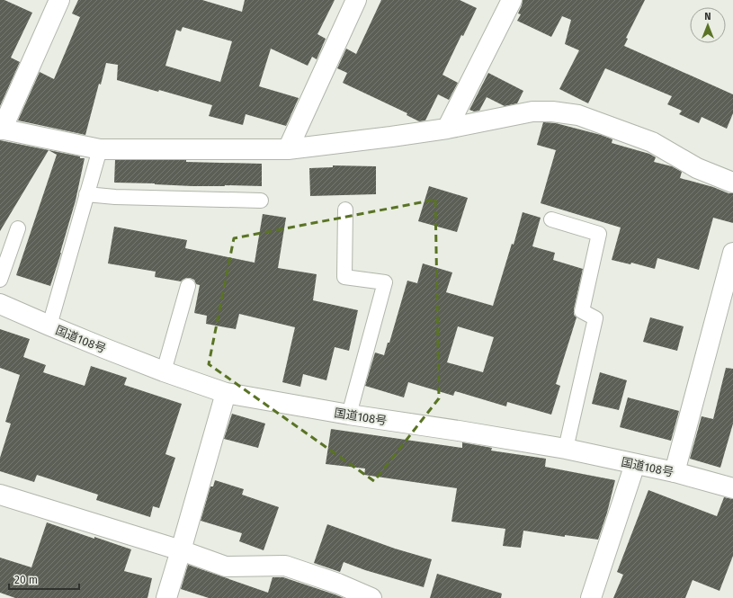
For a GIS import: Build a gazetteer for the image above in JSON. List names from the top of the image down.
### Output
{
  "streets": {
    "main road": ["国道108号"]
  },
  "scale_bar": "20 m",
  "north": "top"
}
